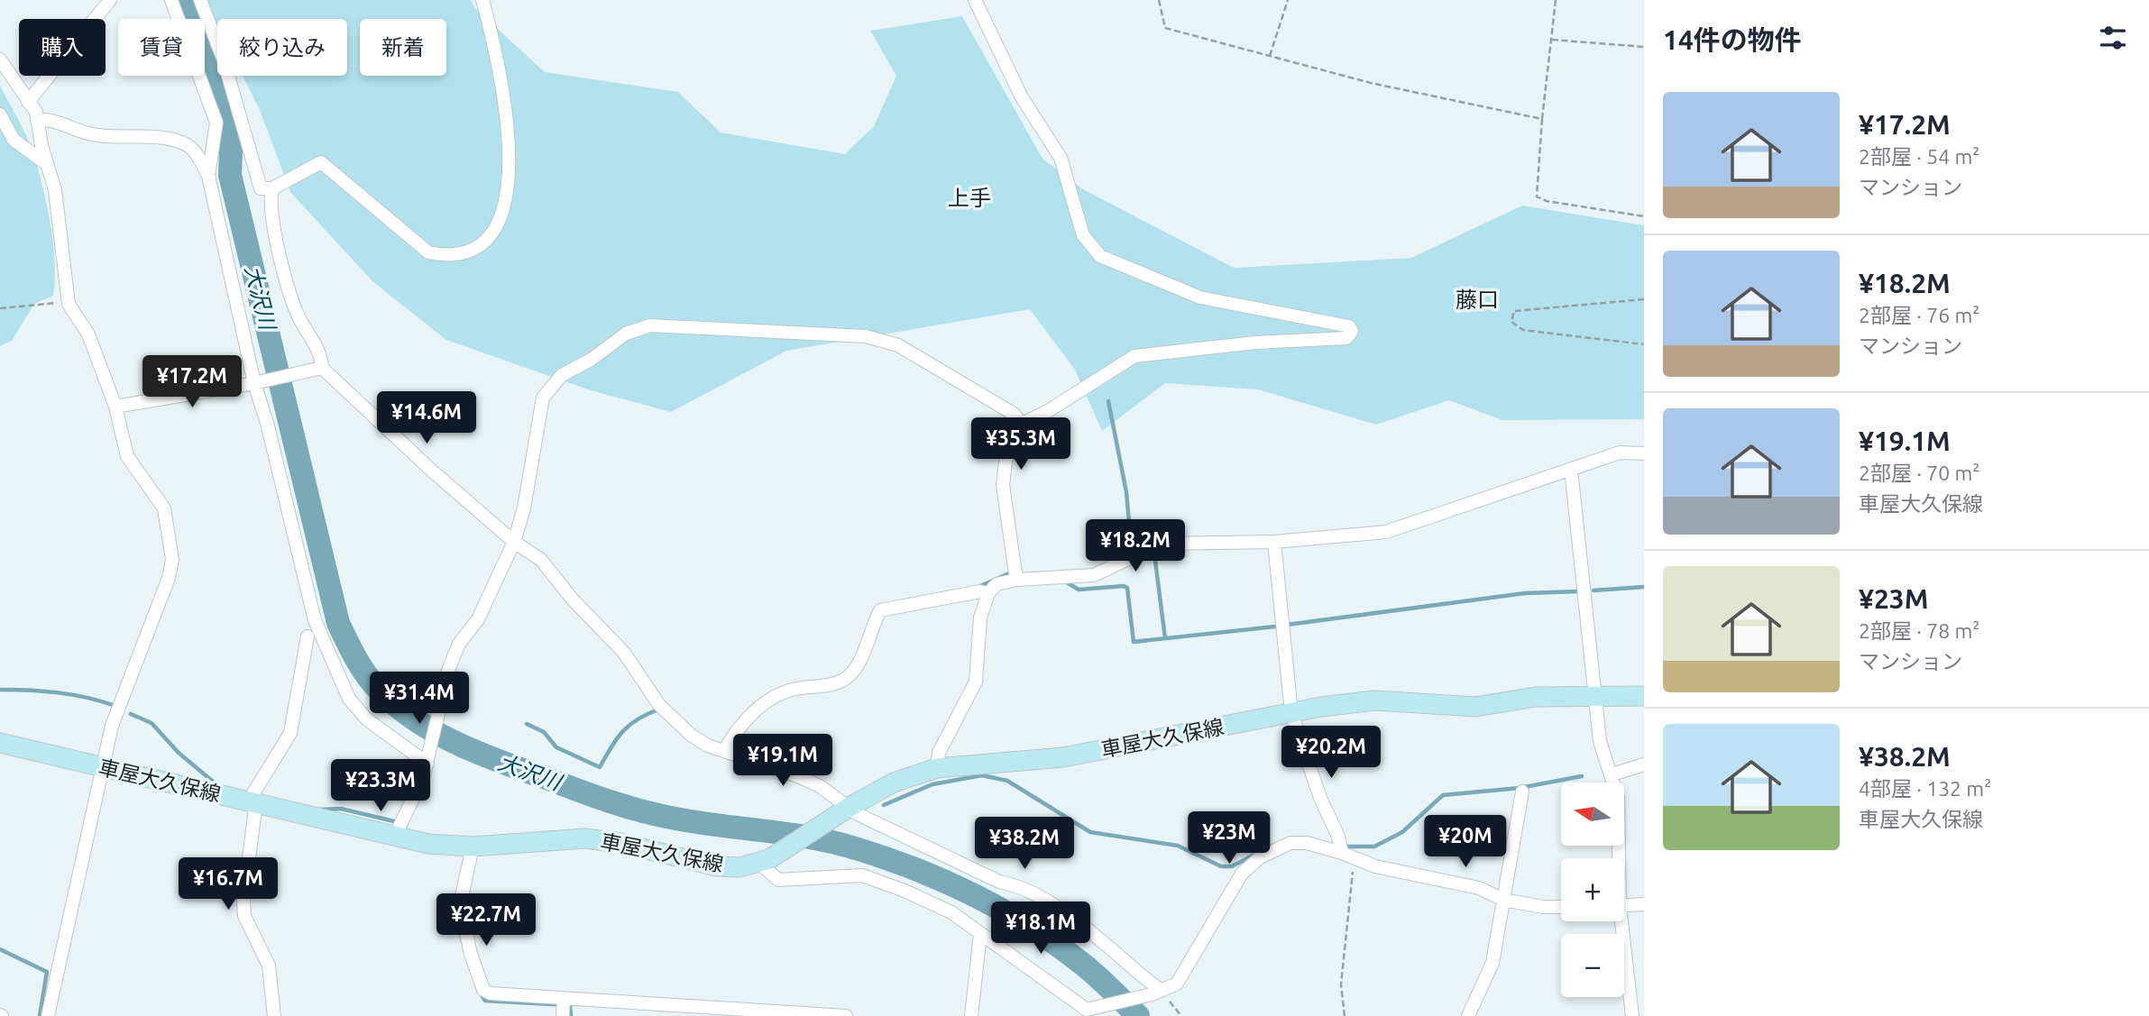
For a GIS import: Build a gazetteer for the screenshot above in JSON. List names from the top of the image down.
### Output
{
  "streets": {
    "main road": ["車屋大久保線"]
  },
  "districts": ["上手", "藤口"],
  "water": ["大沢川"],
  "north": "left",
  "page": {
    "heading": "14件の物件",
    "chip": [
      "購入",
      "賃貸",
      "絞り込み",
      "新着"
    ],
    "list": [
      {
        "name": "¥17.2M",
        "note": "2部屋 · 54 m² · マンション"
      },
      {
        "name": "¥18.2M",
        "note": "2部屋 · 76 m² · マンション"
      },
      {
        "name": "¥19.1M",
        "note": "2部屋 · 70 m² · 車屋大久保線"
      },
      {
        "name": "¥23M",
        "note": "2部屋 · 78 m² · マンション"
      },
      {
        "name": "¥38.2M",
        "note": "4部屋 · 132 m² · 車屋大久保線"
      }
    ],
    "price": [
      "¥17.2M",
      "¥14.6M",
      "¥35.3M",
      "¥18.2M",
      "¥31.4M",
      "¥20.2M",
      "¥19.1M",
      "¥23.3M",
      "¥23M",
      "¥20M",
      "¥38.2M",
      "¥16.7M",
      "¥22.7M",
      "¥18.1M"
    ],
    "map_buttons": ["+", "−"]
  }
}
